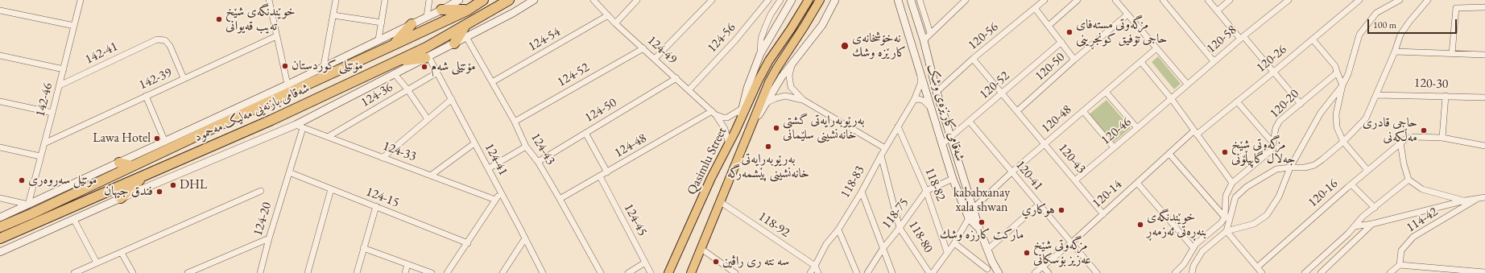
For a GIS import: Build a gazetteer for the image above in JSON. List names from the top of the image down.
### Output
{
  "streets": {
    "highway": ["شەقامی بازنەیی مەلیک مەحمود"],
    "main road": ["شەقامی کارێزەی وشک", "Qasimlu Street"],
    "street": [
      "120-56",
      "124-56",
      "124-54",
      "120-58",
      "124-49",
      "142-41",
      "120-26",
      "120-50",
      "124-52",
      "142-39",
      "120-30",
      "120-52",
      "124-36",
      "142-46",
      "120-20",
      "124-50",
      "120-48",
      "120-46",
      "124-48",
      "124-43",
      "124-33",
      "120-43",
      "124-41",
      "120-41",
      "118-83",
      "118-82",
      "120-16",
      "120-14",
      "124-15",
      "118-75",
      "124-20",
      "124-45",
      "114-42",
      "118-92",
      "118-80"
    ]
  },
  "crossings": [
    ["120-56", "شەقامی کارێزەی وشک"],
    ["120-56", "120-43"],
    ["124-56", "124-49"],
    ["124-54", "124-49"],
    ["124-54", "124-43"],
    ["120-58", "120-46"],
    ["124-49", "124-52"],
    ["124-49", "124-50"],
    ["124-49", "124-48"],
    ["124-49", "Qasimlu Street"],
    ["142-41", "142-39"],
    ["142-41", "142-46"],
    ["120-26", "120-14"],
    ["120-50", "120-43"],
    ["124-52", "124-43"],
    ["142-39", "142-46"],
    ["120-52", "شەقامی کارێزەی وشک"],
    ["120-52", "120-43"],
    ["120-52", "120-41"],
    ["124-36", "124-33"],
    ["124-36", "124-41"],
    ["142-46", "شەقامی بازنەیی مەلیک مەحمود"],
    ["124-50", "124-43"],
    ["شەقامی کارێزەی وشک", "120-48"],
    ["شەقامی کارێزەی وشک", "118-83"],
    ["شەقامی کارێزەی وشک", "118-75"],
    ["120-48", "120-43"],
    ["120-48", "120-41"],
    ["120-46", "120-43"],
    ["124-48", "124-43"],
    ["124-48", "124-45"],
    ["124-33", "124-20"],
    ["120-43", "120-14"],
    ["Qasimlu Street", "118-92"],
    ["120-41", "120-14"],
    ["118-83", "118-82"],
    ["118-83", "118-92"],
    ["118-83", "118-80"],
    ["118-82", "118-75"],
    ["124-15", "124-20"],
    ["118-75", "118-80"]
  ],
  "places": [
    "خوێندنگەی شێخ تەیب قەیوانی",
    "مزگەوتی مستەفاى حاجى تۆفيق کونجڕینی",
    "نەخۆشخانەی کارێزە وشك",
    "مۆتێلی کوردستان",
    "مۆتێلی شەم",
    "بەرێوبەرایەتی گشتی خانەنشینی سلێمانی",
    "حاجی قادری مەڵکەنی",
    "Lawa Hotel",
    "بەرێوبەرایەتی خانەنشینی پێشمەرگە",
    "مزگەوتی شێخ جەلال گاپیڵۆنی",
    "موتێل سەروەری",
    "kababxanay xala shwan",
    "DHL",
    "فندق جيهان",
    "هوكاري",
    "ماركت كارزه وشك",
    "خوێندنگەی بنەڕەتی ئەزمەڕ",
    "مزگەوتی شێخ عەزیز بۆسکانی",
    "سه نته رى راڤين"
  ],
  "scale_bar": "100 m"
}
